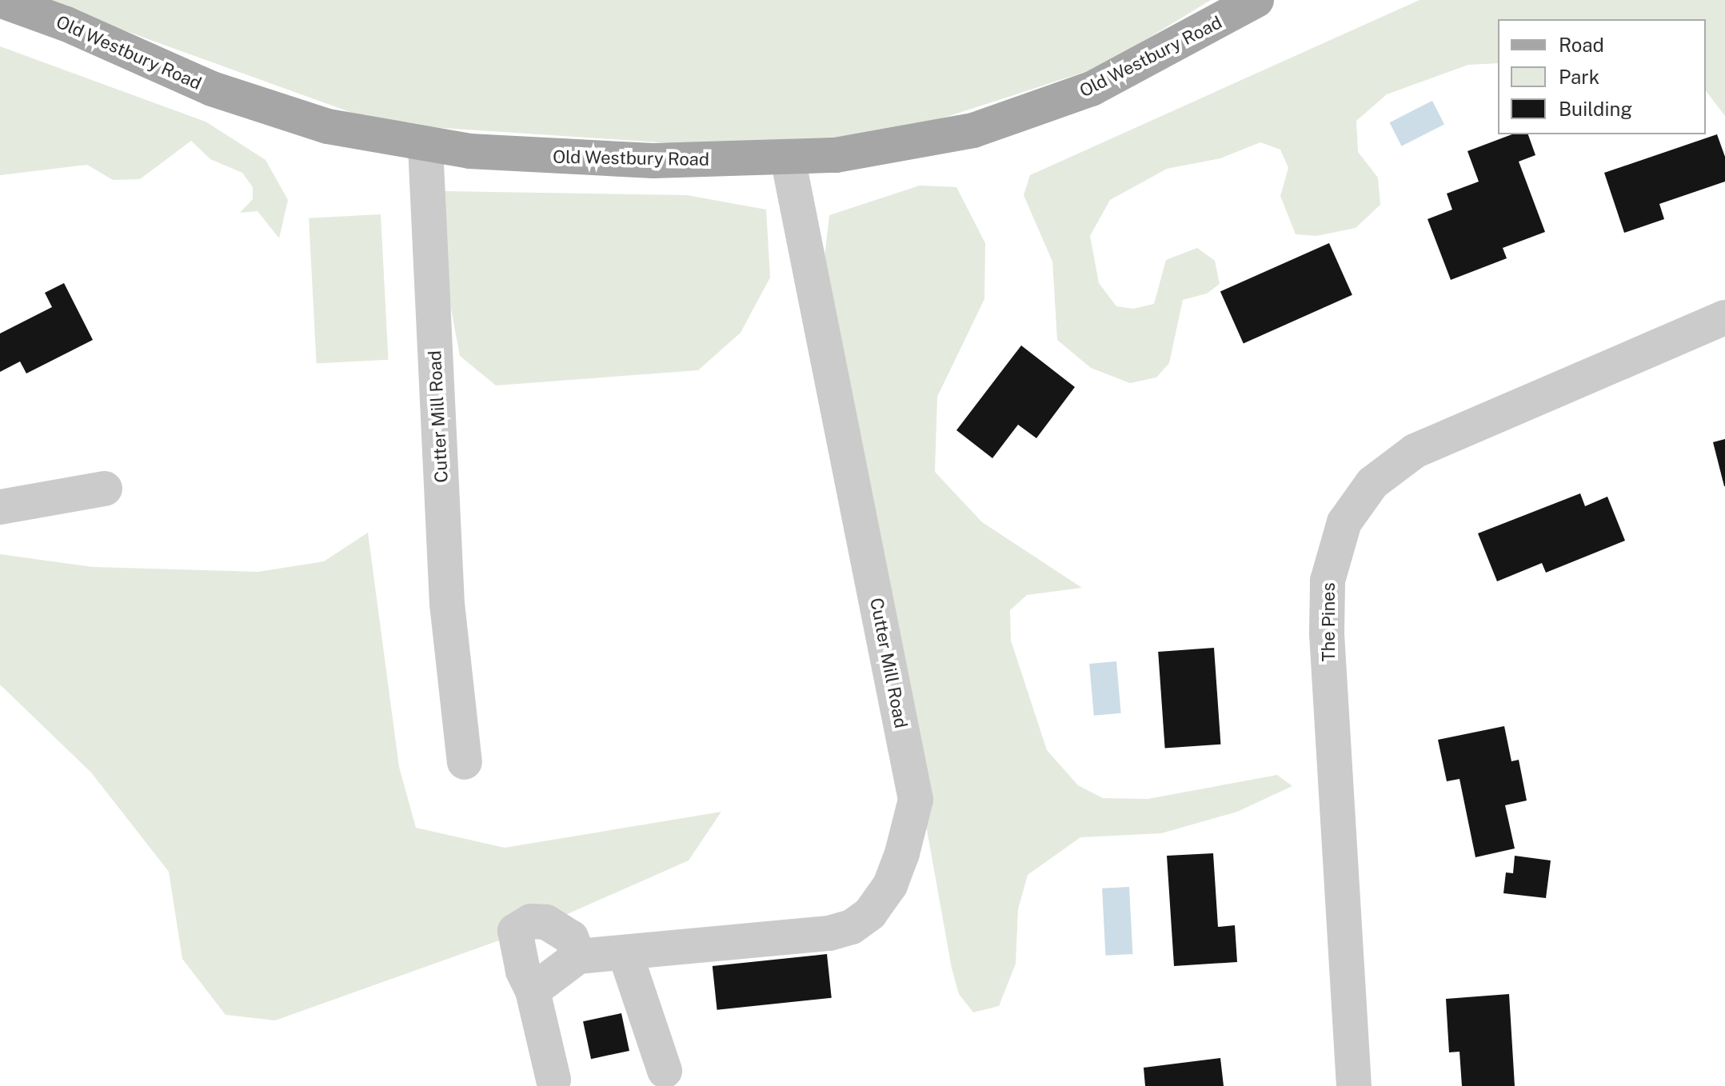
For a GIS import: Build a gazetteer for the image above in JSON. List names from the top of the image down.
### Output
{
  "streets": {
    "main road": ["Old Westbury Road"],
    "street": ["Cutter Mill Road", "The Pines"]
  },
  "crossings": [
    ["Old Westbury Road", "Cutter Mill Road"]
  ],
  "legend": ["Road", "Park", "Building"]
}
